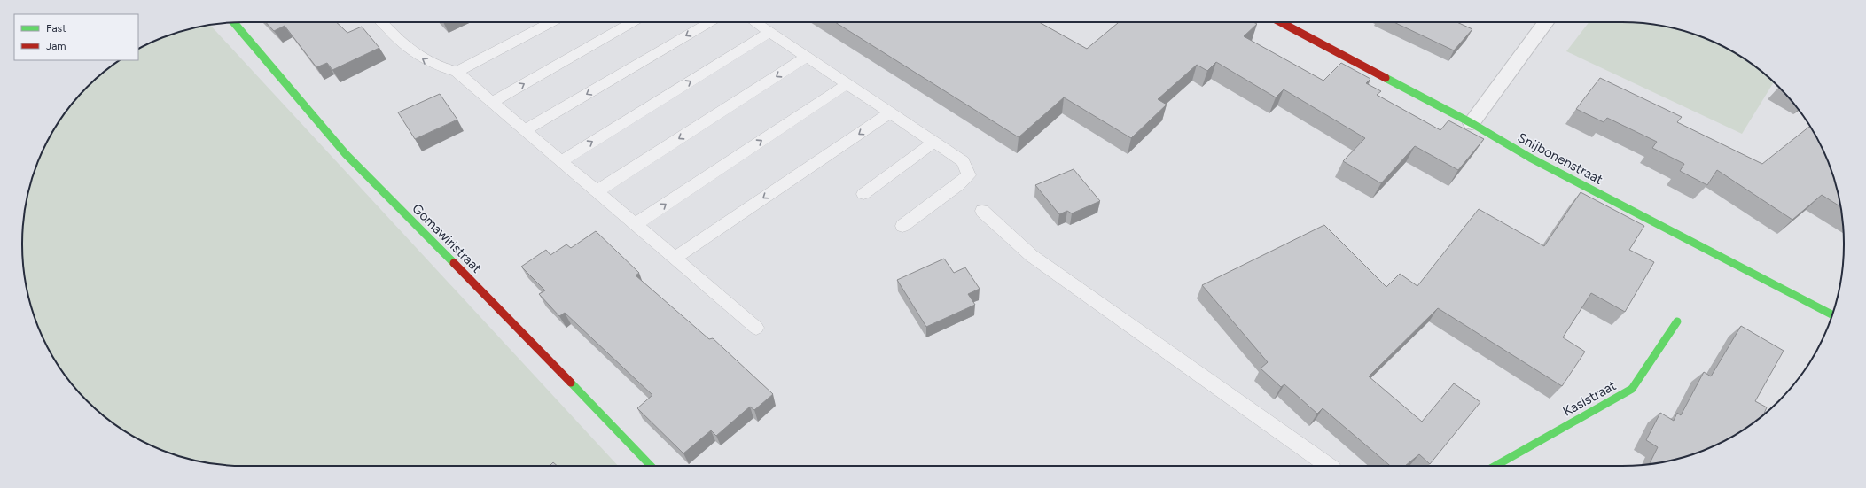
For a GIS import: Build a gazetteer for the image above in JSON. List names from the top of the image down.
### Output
{
  "streets": {
    "street": ["Snijbonenstraat", "Gomawiristraat", "Kasistraat"]
  },
  "legend": ["Fast", "Jam"]
}
